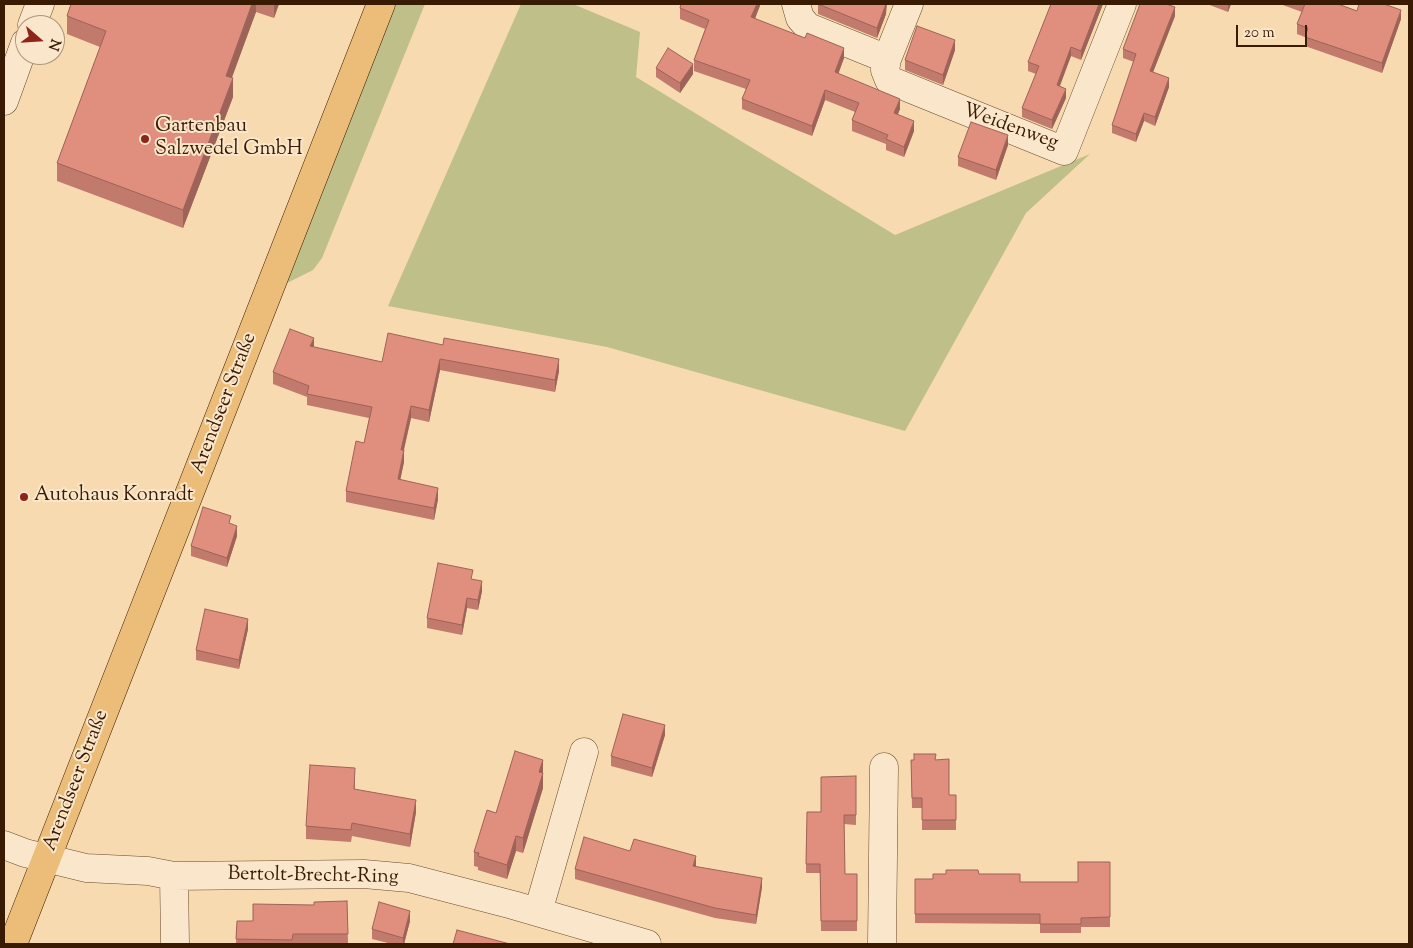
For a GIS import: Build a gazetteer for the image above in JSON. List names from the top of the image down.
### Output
{
  "streets": {
    "main road": ["Arendseer Straße"],
    "street": ["Weidenweg", "Bertolt-Brecht-Ring"]
  },
  "crossings": [
    ["Arendseer Straße", "Bertolt-Brecht-Ring"]
  ],
  "places": ["Gartenbau Salzwedel GmbH", "Autohaus Konradt"],
  "scale_bar": "20 m",
  "north": "right"
}
